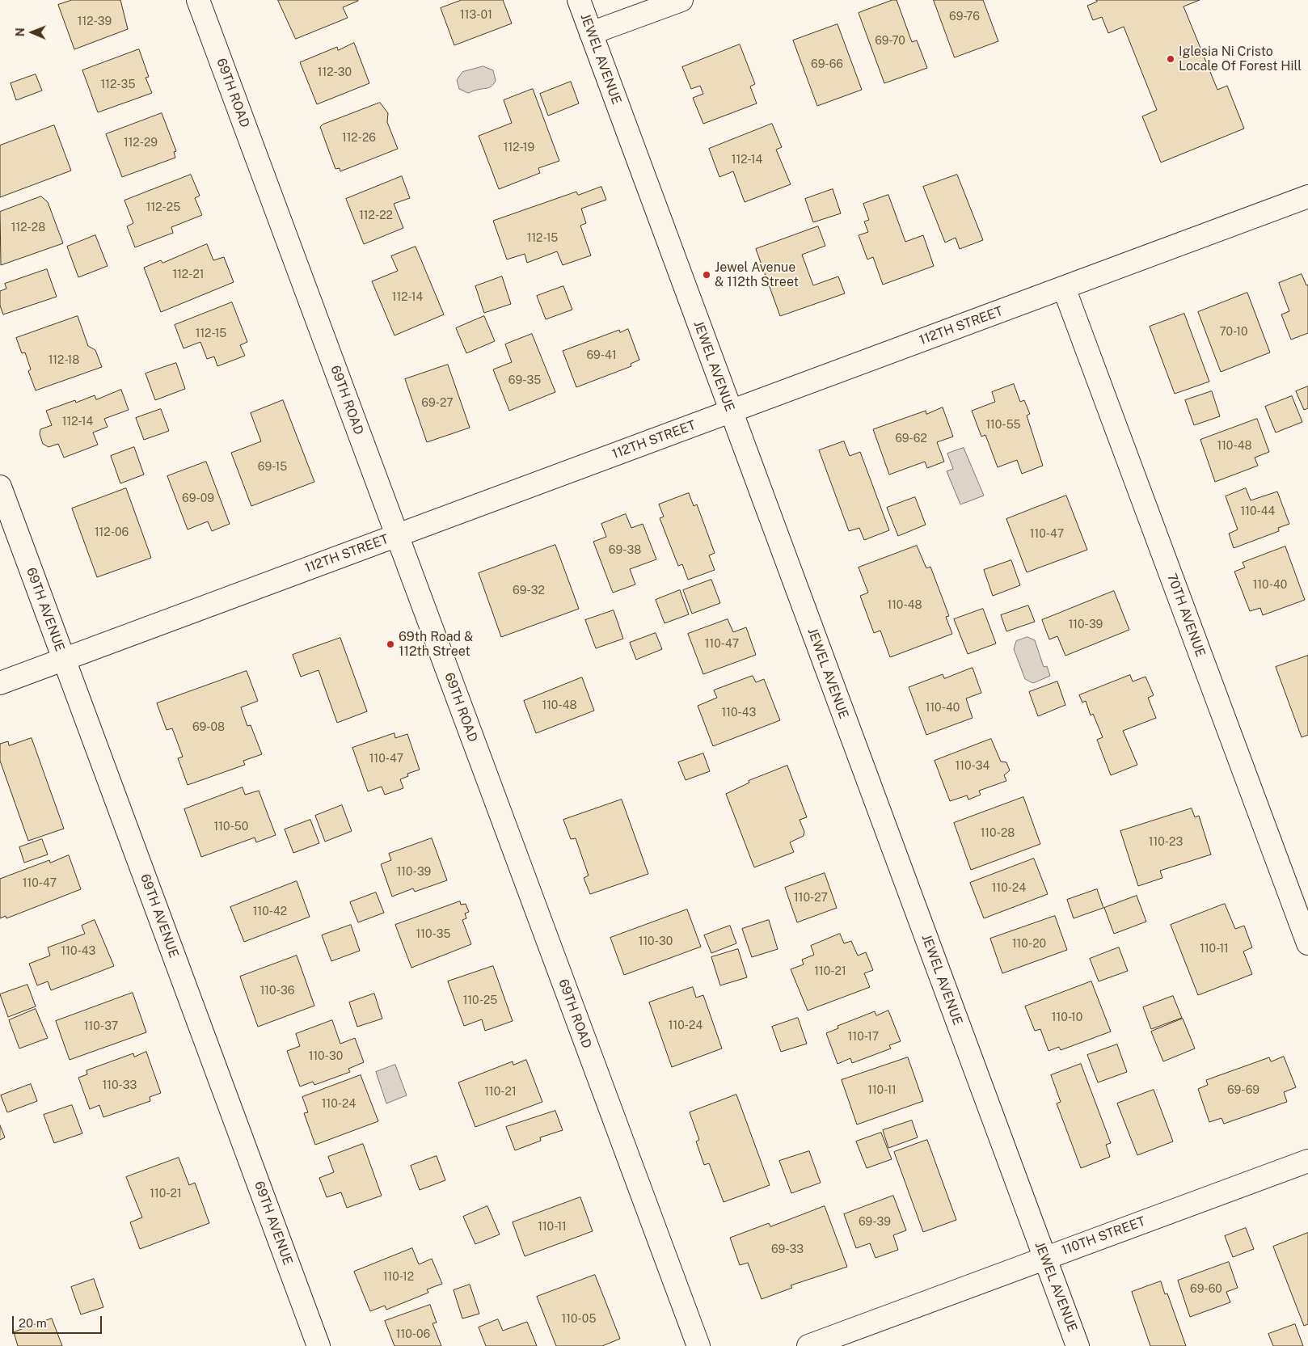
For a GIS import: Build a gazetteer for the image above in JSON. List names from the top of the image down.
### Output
{
  "streets": {
    "street": [
      "JEWEL AVENUE",
      "69TH ROAD",
      "112TH STREET",
      "69TH AVENUE",
      "70TH AVENUE",
      "110TH STREET"
    ]
  },
  "crossings": [
    ["JEWEL AVENUE", "112TH STREET"],
    ["JEWEL AVENUE", "110TH STREET"],
    ["69TH ROAD", "112TH STREET"],
    ["112TH STREET", "69TH AVENUE"],
    ["112TH STREET", "70TH AVENUE"]
  ],
  "places": ["Iglesia Ni Cristo Locale Of Forest Hill", "Jewel Avenue & 112th Street", "69th Road & 112th Street"],
  "house_numbers": [
    "113-01",
    "69-76",
    "112-39",
    "69-70",
    "69-66",
    "112-30",
    "112-35",
    "112-26",
    "112-29",
    "112-19",
    "112-14",
    "112-25",
    "112-22",
    "112-28",
    "112-15",
    "112-21",
    "112-14",
    "70-10",
    "112-15",
    "69-41",
    "112-18",
    "69-35",
    "69-27",
    "112-14",
    "110-55",
    "69-62",
    "110-48",
    "69-15",
    "69-09",
    "110-44",
    "112-06",
    "110-47",
    "69-38",
    "110-40",
    "69-32",
    "110-48",
    "110-39",
    "110-47",
    "110-48",
    "110-40",
    "110-43",
    "69-08",
    "110-47",
    "110-34",
    "110-50",
    "110-28",
    "110-23",
    "110-39",
    "110-47",
    "110-24",
    "110-27",
    "110-42",
    "110-35",
    "110-30",
    "110-20",
    "110-11",
    "110-43",
    "110-21",
    "110-36",
    "110-25",
    "110-10",
    "110-24",
    "110-37",
    "110-17",
    "110-30",
    "110-33",
    "110-11",
    "69-69",
    "110-21",
    "110-24",
    "110-21",
    "69-39",
    "110-11",
    "69-33",
    "110-12",
    "69-60",
    "110-05",
    "110-06"
  ],
  "scale_bar": "20 m",
  "north": "left"
}
